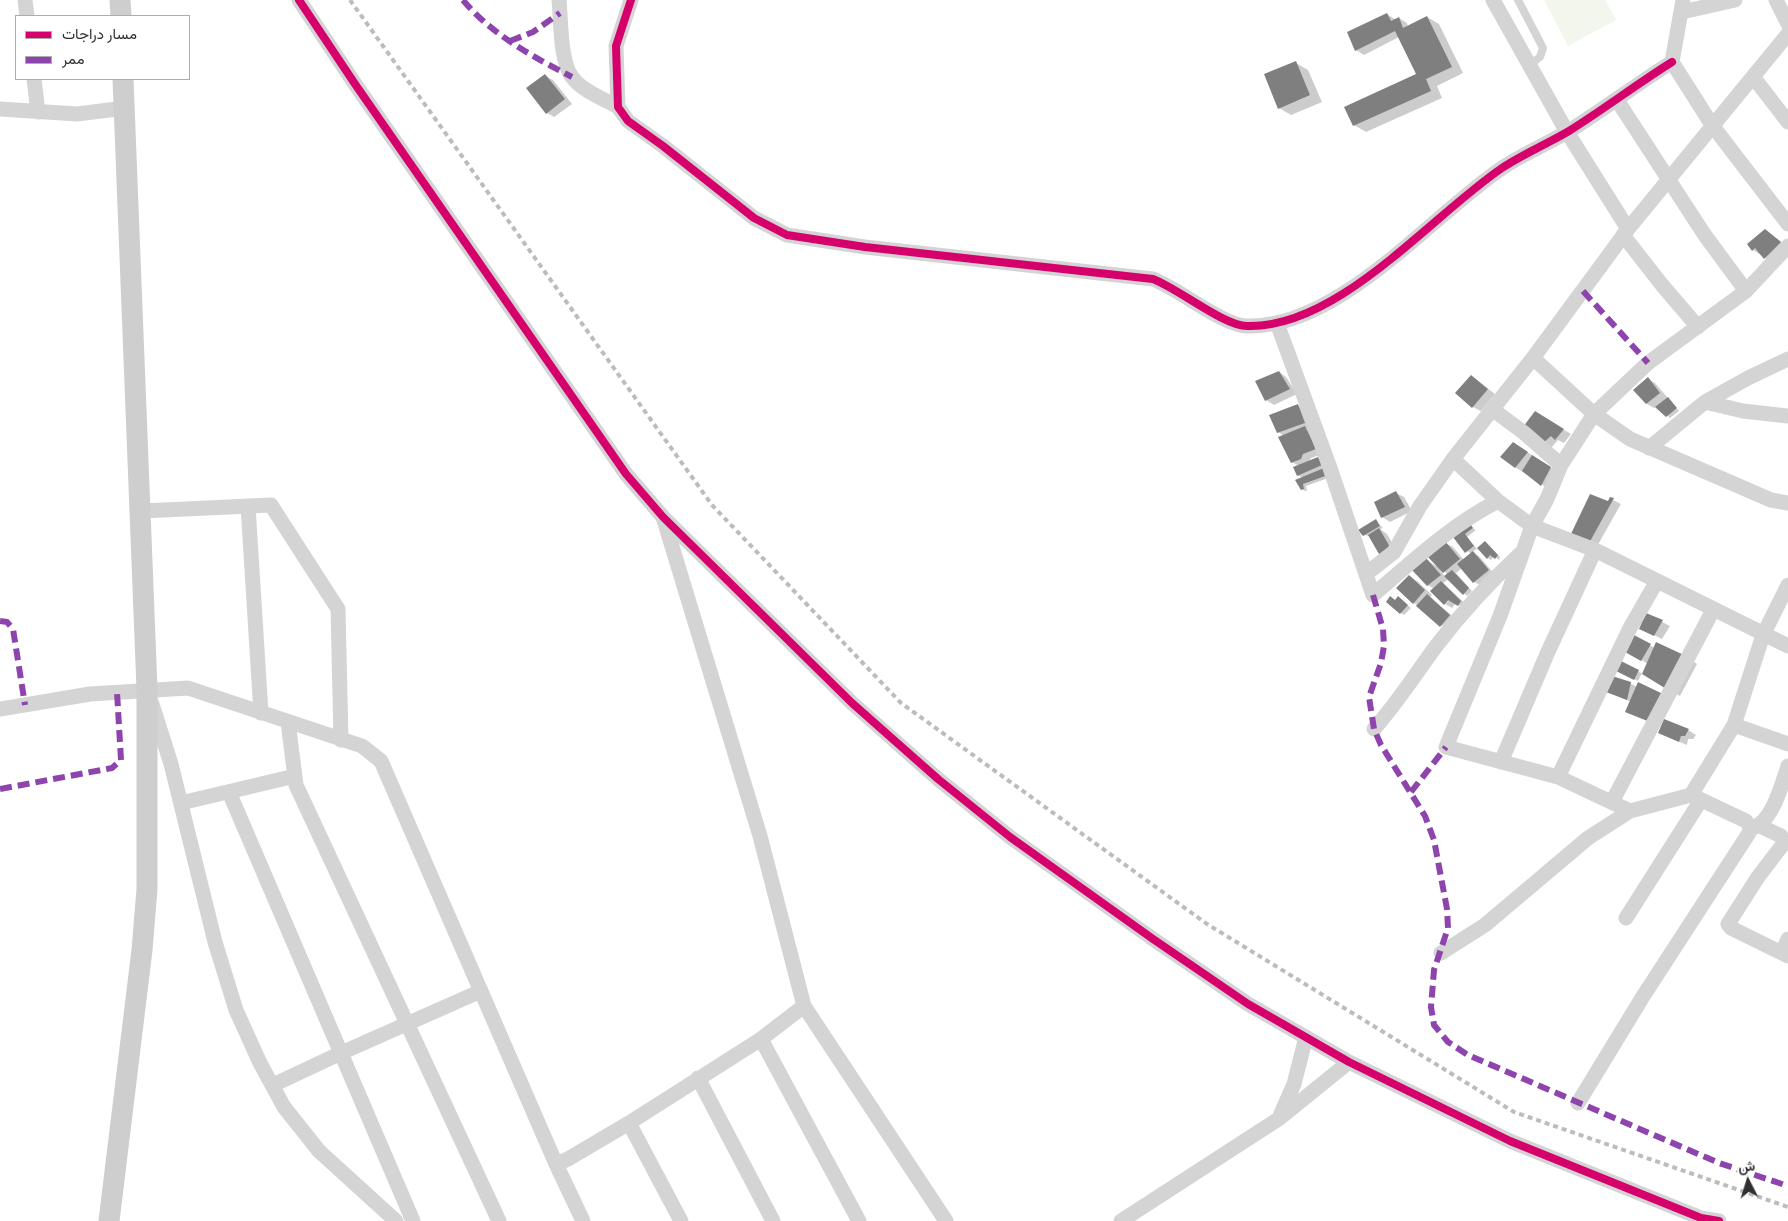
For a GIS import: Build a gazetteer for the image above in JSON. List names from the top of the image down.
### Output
{
  "legend": ["مسار دراجات", "ممر"],
  "north": "top"
}
